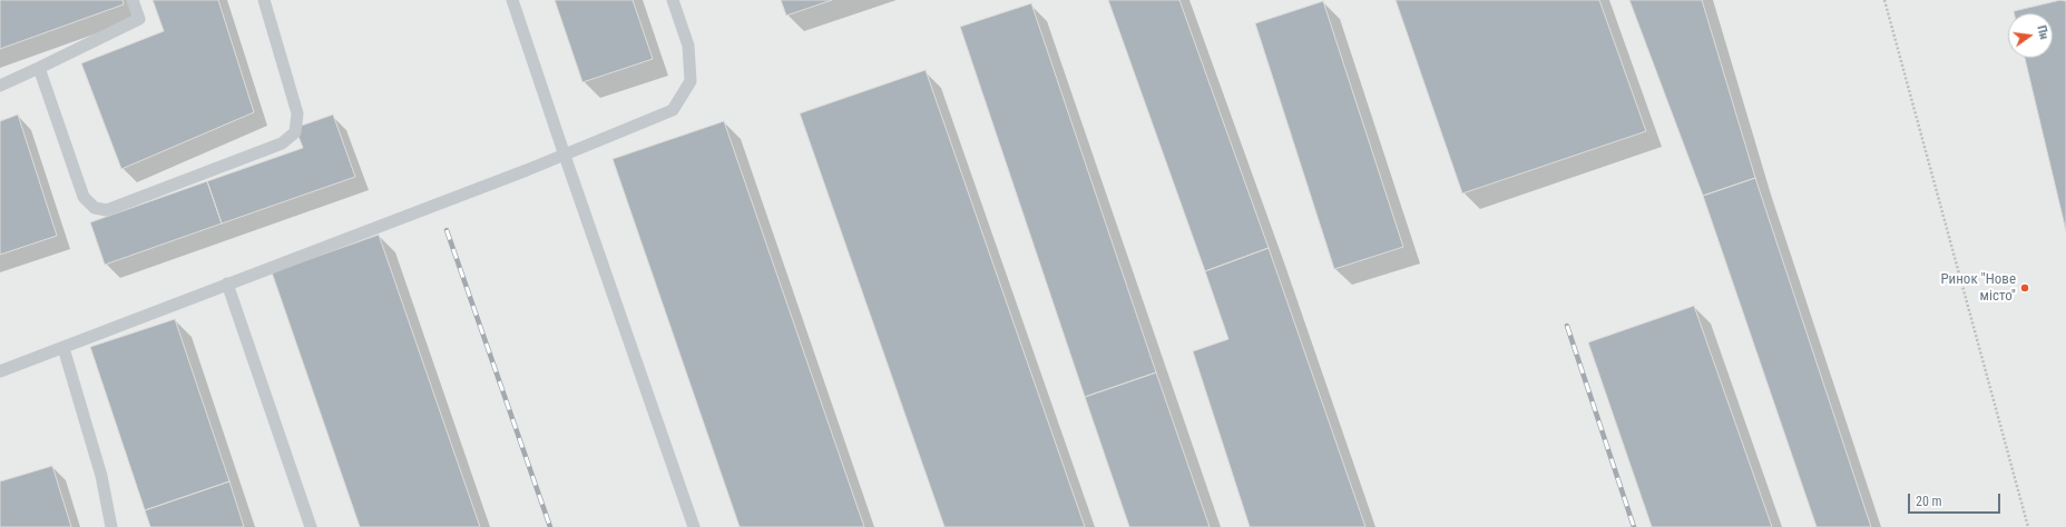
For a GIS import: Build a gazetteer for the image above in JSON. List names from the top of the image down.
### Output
{
  "places": ["Ринок \"Нове місто\""],
  "scale_bar": "20 m",
  "north": "right"
}
